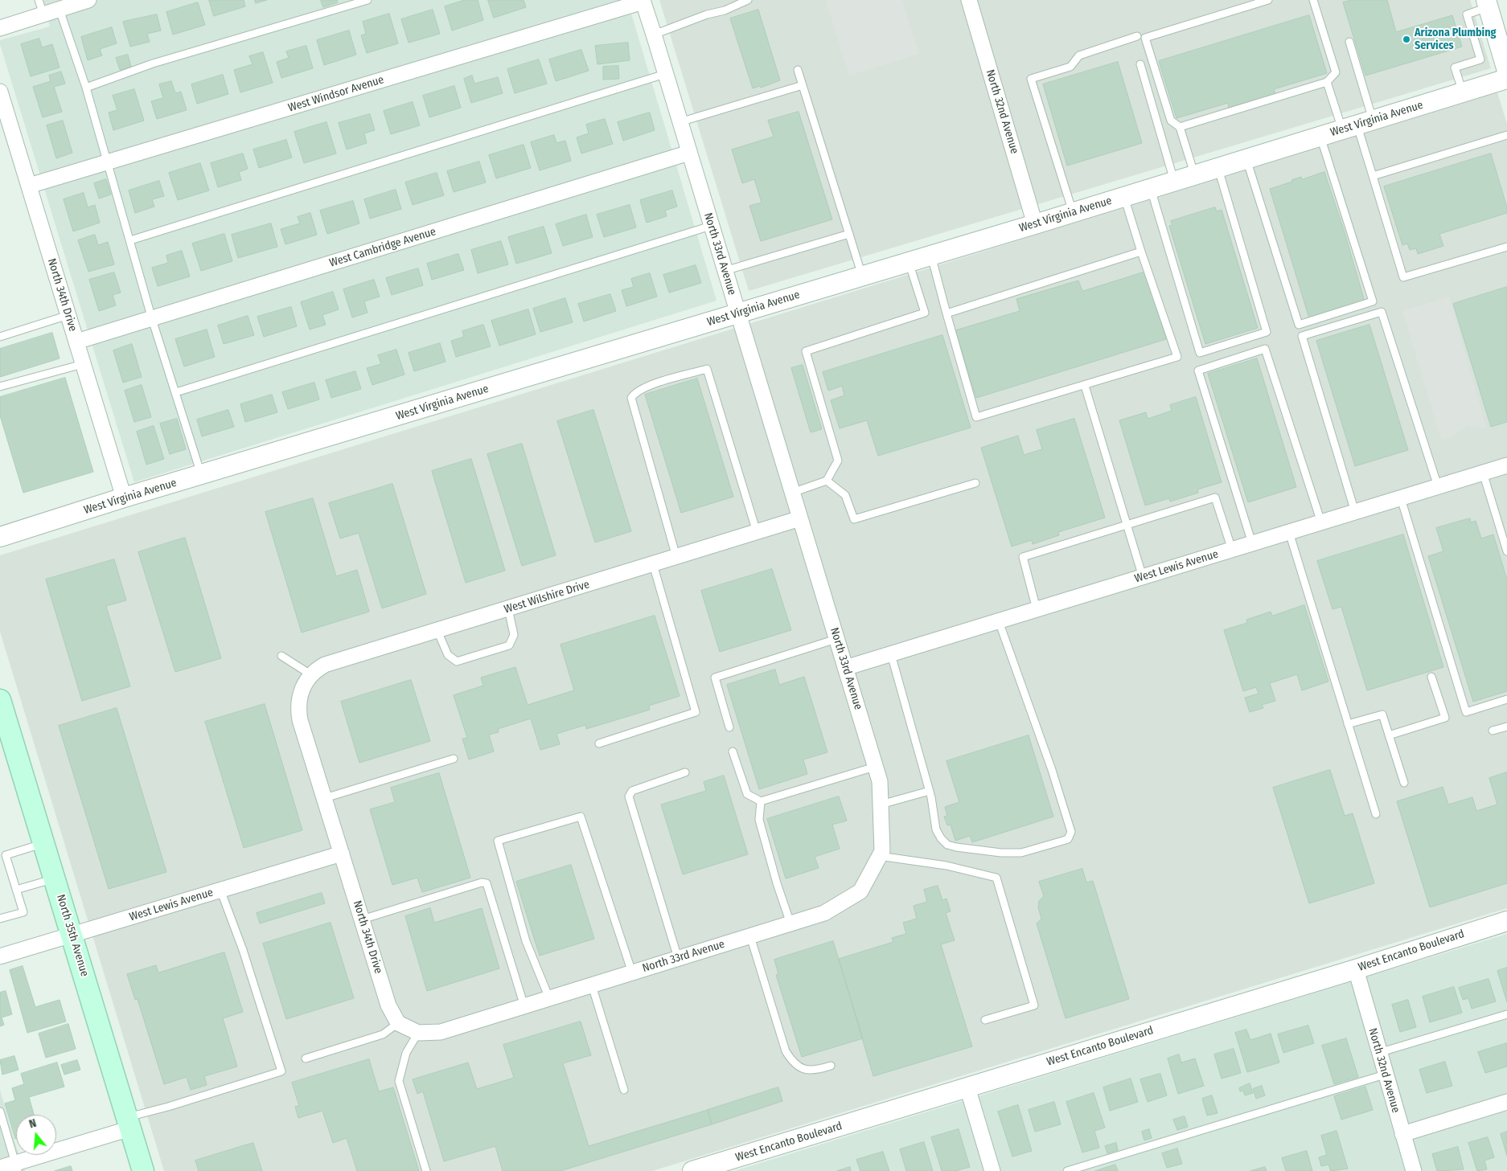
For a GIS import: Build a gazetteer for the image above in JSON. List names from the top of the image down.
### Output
{
  "streets": {
    "main road": ["North 35th Avenue"],
    "street": [
      "West Windsor Avenue",
      "North 32nd Avenue",
      "West Virginia Avenue",
      "West Cambridge Avenue",
      "North 33rd Avenue",
      "North 34th Drive",
      "West Lewis Avenue",
      "West Wilshire Drive",
      "West Encanto Boulevard"
    ]
  },
  "crossings": [
    ["West Windsor Avenue", "North 33rd Avenue"],
    ["West Windsor Avenue", "North 34th Drive"],
    ["North 32nd Avenue", "West Virginia Avenue"],
    ["North 32nd Avenue", "West Encanto Boulevard"],
    ["West Virginia Avenue", "North 33rd Avenue"],
    ["West Virginia Avenue", "North 34th Drive"],
    ["West Cambridge Avenue", "North 33rd Avenue"],
    ["West Cambridge Avenue", "North 34th Drive"],
    ["North 33rd Avenue", "West Lewis Avenue"],
    ["North 33rd Avenue", "West Wilshire Drive"],
    ["North 34th Drive", "West Lewis Avenue"],
    ["North 34th Drive", "West Wilshire Drive"],
    ["West Lewis Avenue", "North 35th Avenue"]
  ],
  "places": ["Arizona Plumbing Services"],
  "north": "top"
}
